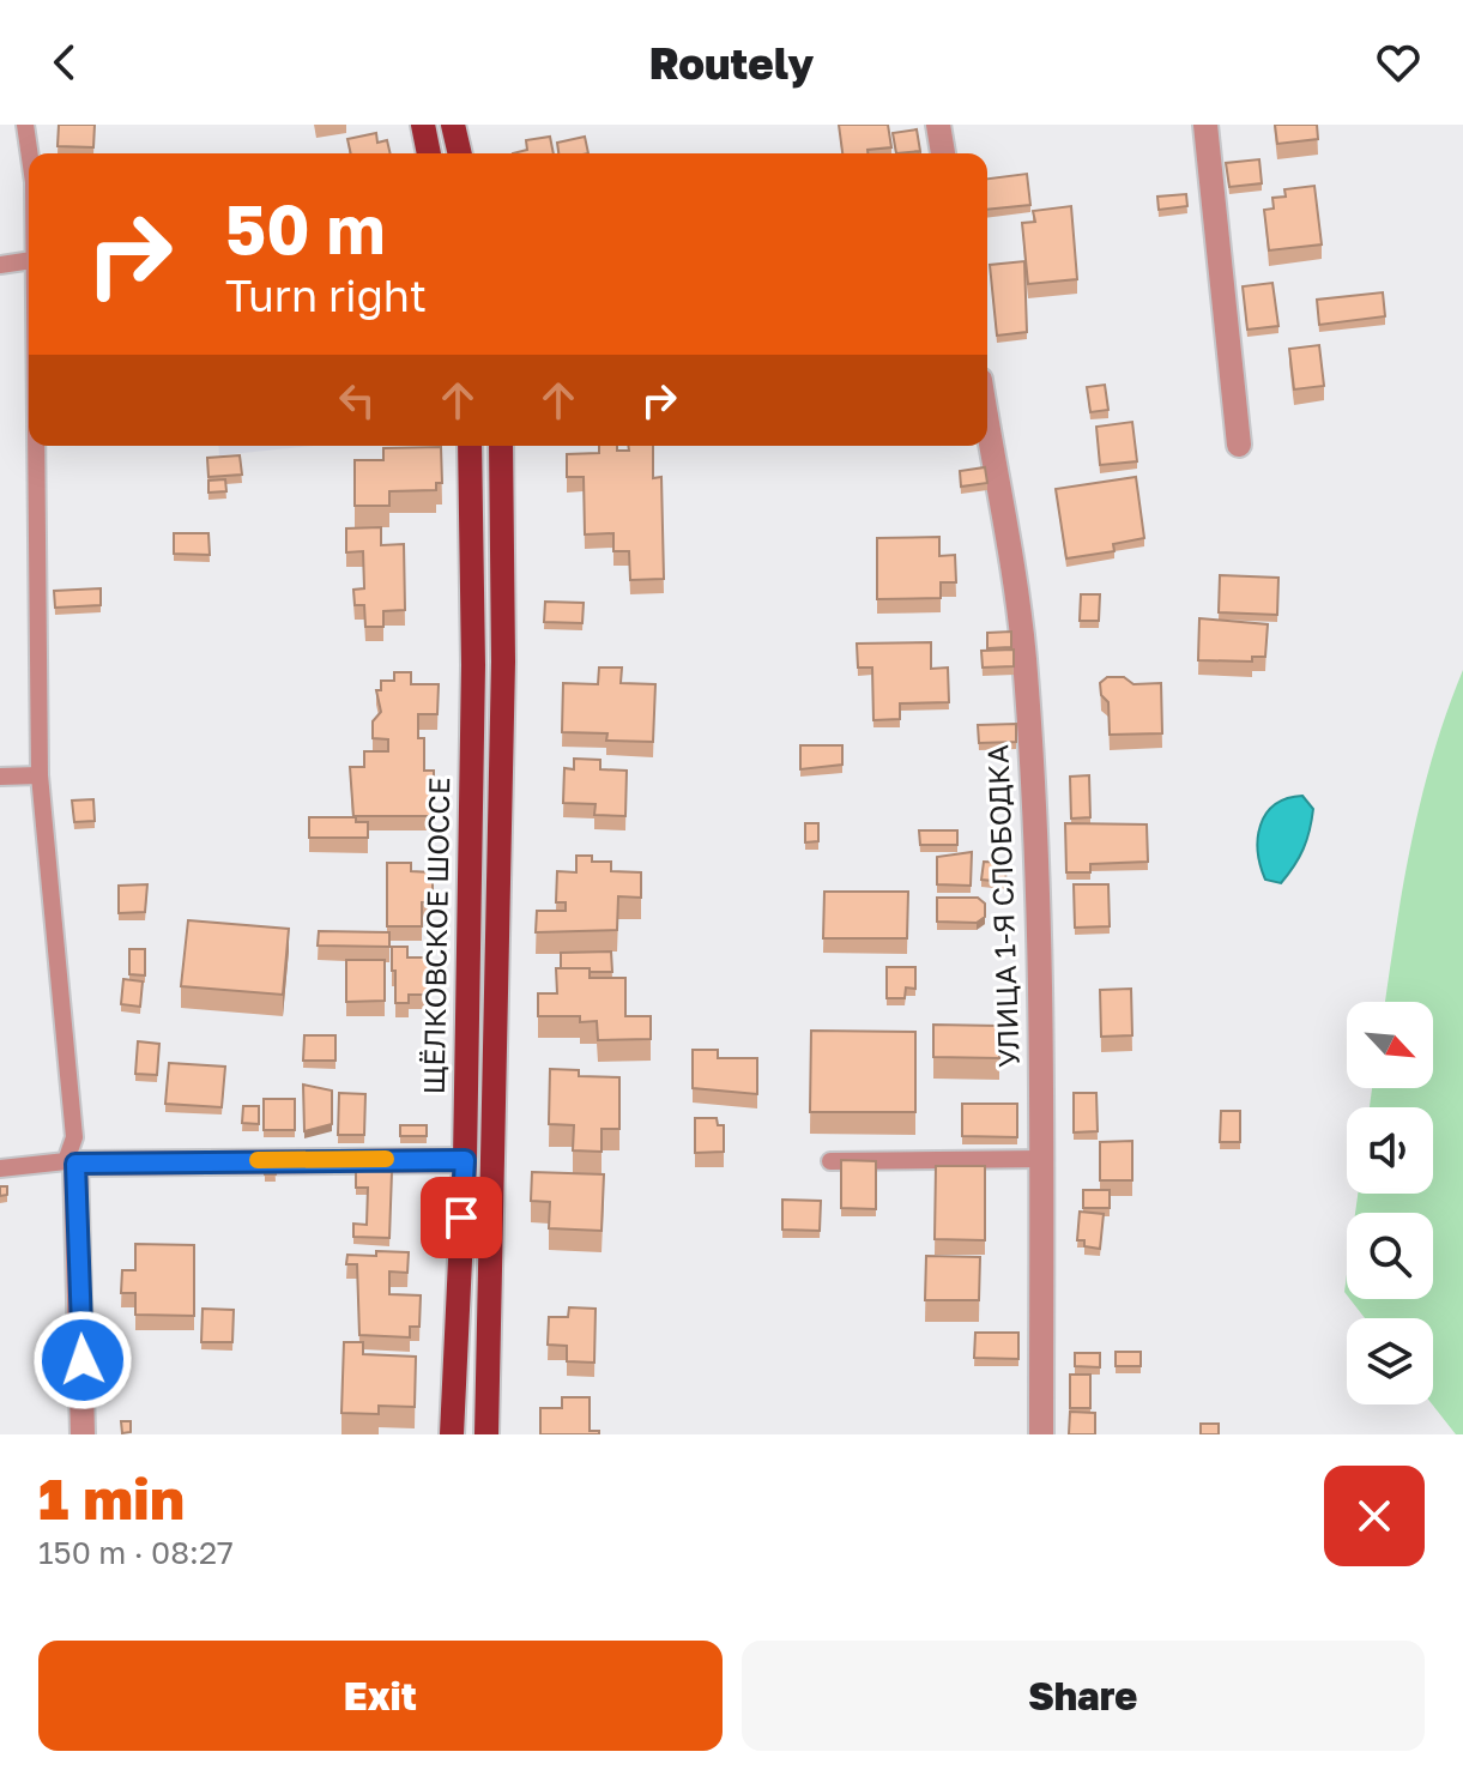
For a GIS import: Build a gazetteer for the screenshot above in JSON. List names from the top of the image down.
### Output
{
  "streets": {
    "main road": ["ЩЁЛКОВСКОЕ ШОССЕ"],
    "street": ["УЛИЦА 1-Я СЛОБОДКА"]
  },
  "north": "bottom right",
  "page": {
    "header": "Routely",
    "turn": ["50 m", "Turn right"],
    "heading": ["1 min", "150 m · 08:27"],
    "buttons": ["Exit", "Share"]
  }
}
